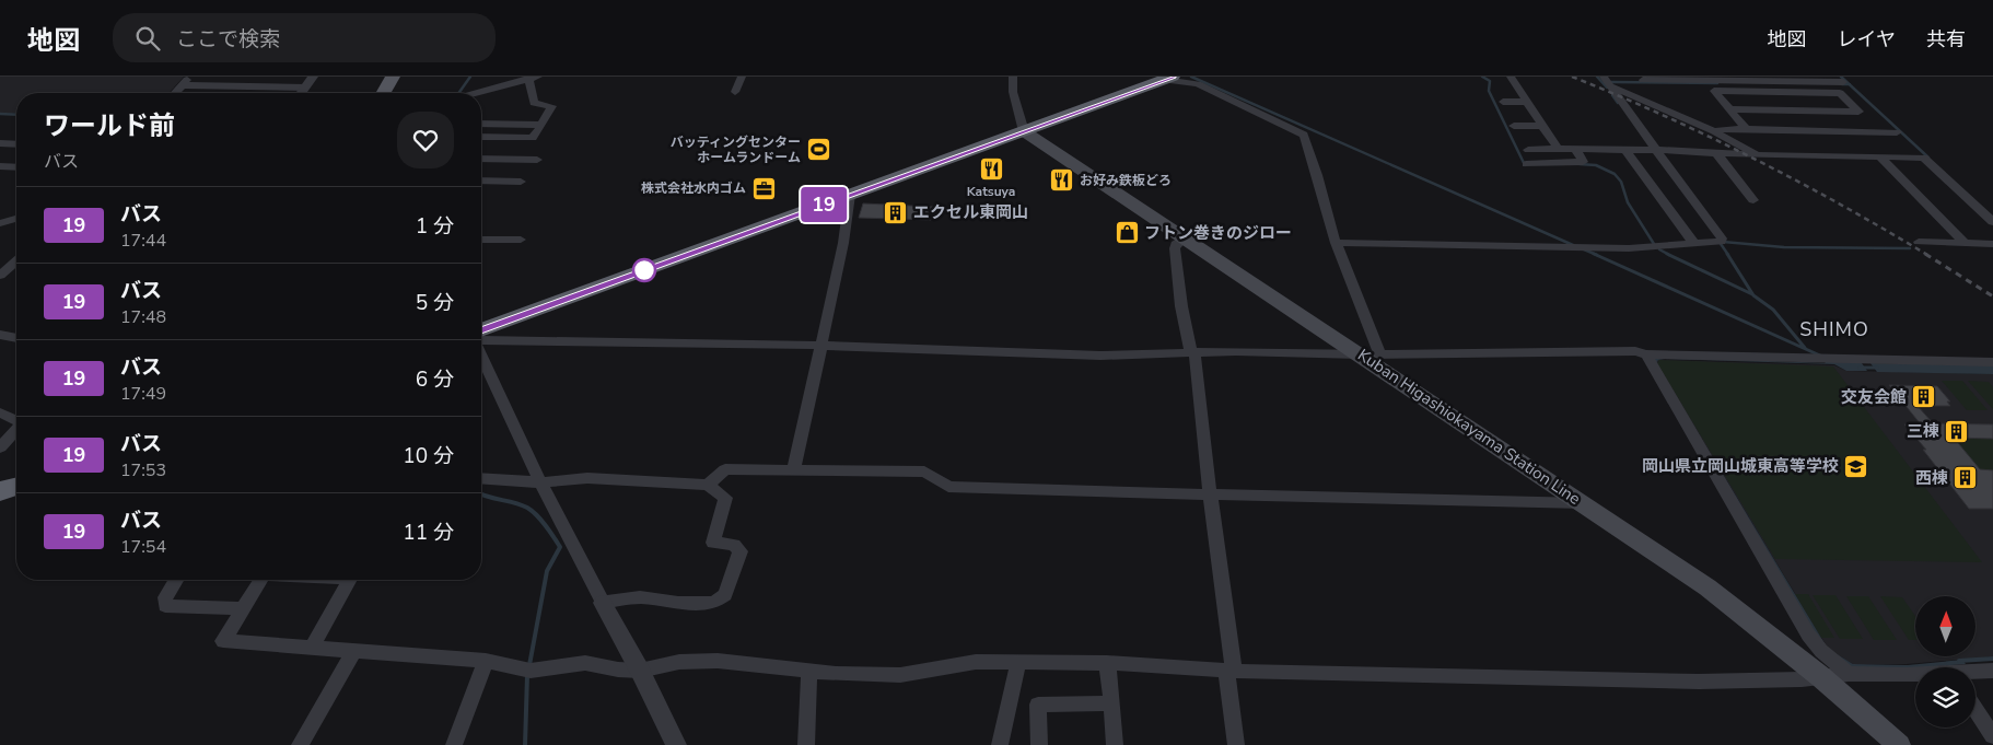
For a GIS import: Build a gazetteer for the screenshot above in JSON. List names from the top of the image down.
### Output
{
  "streets": {
    "main road": ["Kuban Higashiokayama Station Line"]
  },
  "districts": ["SHIMO"],
  "places": {
    "sports": ["バッティングセンター ホームランドーム"],
    "restaurant": ["Katsuya", "お好み鉄板どろ"],
    "office": ["株式会社水内ゴム"],
    "building": [
      "エクセル東岡山",
      "交友会館",
      "三棟",
      "西棟"
    ],
    "shop": ["フトン巻きのジロー"],
    "school or university": ["岡山県立岡山城東高等学校"]
  },
  "lines": ["bus line 19"],
  "north": "top",
  "page": {
    "header": "地図",
    "search": "ここで検索",
    "nav": ["地図", "レイヤ", "共有"],
    "on_map": "19",
    "heading": ["ワールド前", "バス"],
    "list": [
      {
        "mark": "19",
        "name": "バス",
        "note": "17:44",
        "value": "1 分"
      },
      {
        "mark": "19",
        "name": "バス",
        "note": "17:48",
        "value": "5 分"
      },
      {
        "mark": "19",
        "name": "バス",
        "note": "17:49",
        "value": "6 分"
      },
      {
        "mark": "19",
        "name": "バス",
        "note": "17:53",
        "value": "10 分"
      },
      {
        "mark": "19",
        "name": "バス",
        "note": "17:54",
        "value": "11 分"
      }
    ]
  }
}
